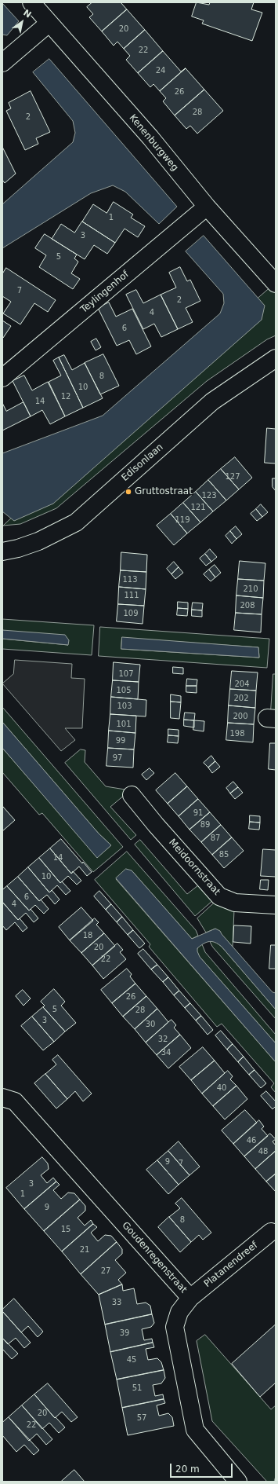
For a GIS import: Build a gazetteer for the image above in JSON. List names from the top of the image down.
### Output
{
  "streets": {
    "street": [
      "Kenenburgweg",
      "Teylingenhof",
      "Edisonlaan",
      "Meidoornstraat",
      "Goudenregenstraat",
      "Platanendreef"
    ]
  },
  "crossings": [
    ["Kenenburgweg", "Teylingenhof"],
    ["Goudenregenstraat", "Platanendreef"]
  ],
  "places": ["Gruttostraat"],
  "house_numbers": [
    "20",
    "22",
    "24",
    "26",
    "28",
    "2",
    "1",
    "3",
    "5",
    "7",
    "2",
    "4",
    "6",
    "8",
    "10",
    "12",
    "14",
    "127",
    "123",
    "121",
    "119",
    "113",
    "210",
    "111",
    "208",
    "109",
    "107",
    "204",
    "105",
    "202",
    "103",
    "200",
    "101",
    "198",
    "99",
    "97",
    "91",
    "89",
    "87",
    "85",
    "14",
    "10",
    "6",
    "4",
    "18",
    "20",
    "22",
    "26",
    "5",
    "28",
    "3",
    "30",
    "32",
    "34",
    "40",
    "46",
    "48",
    "9",
    "7",
    "3",
    "1",
    "9",
    "8",
    "15",
    "21",
    "27",
    "33",
    "39",
    "45",
    "51",
    "20",
    "57",
    "22"
  ],
  "scale_bar": "20 m",
  "north": "top right"
}
